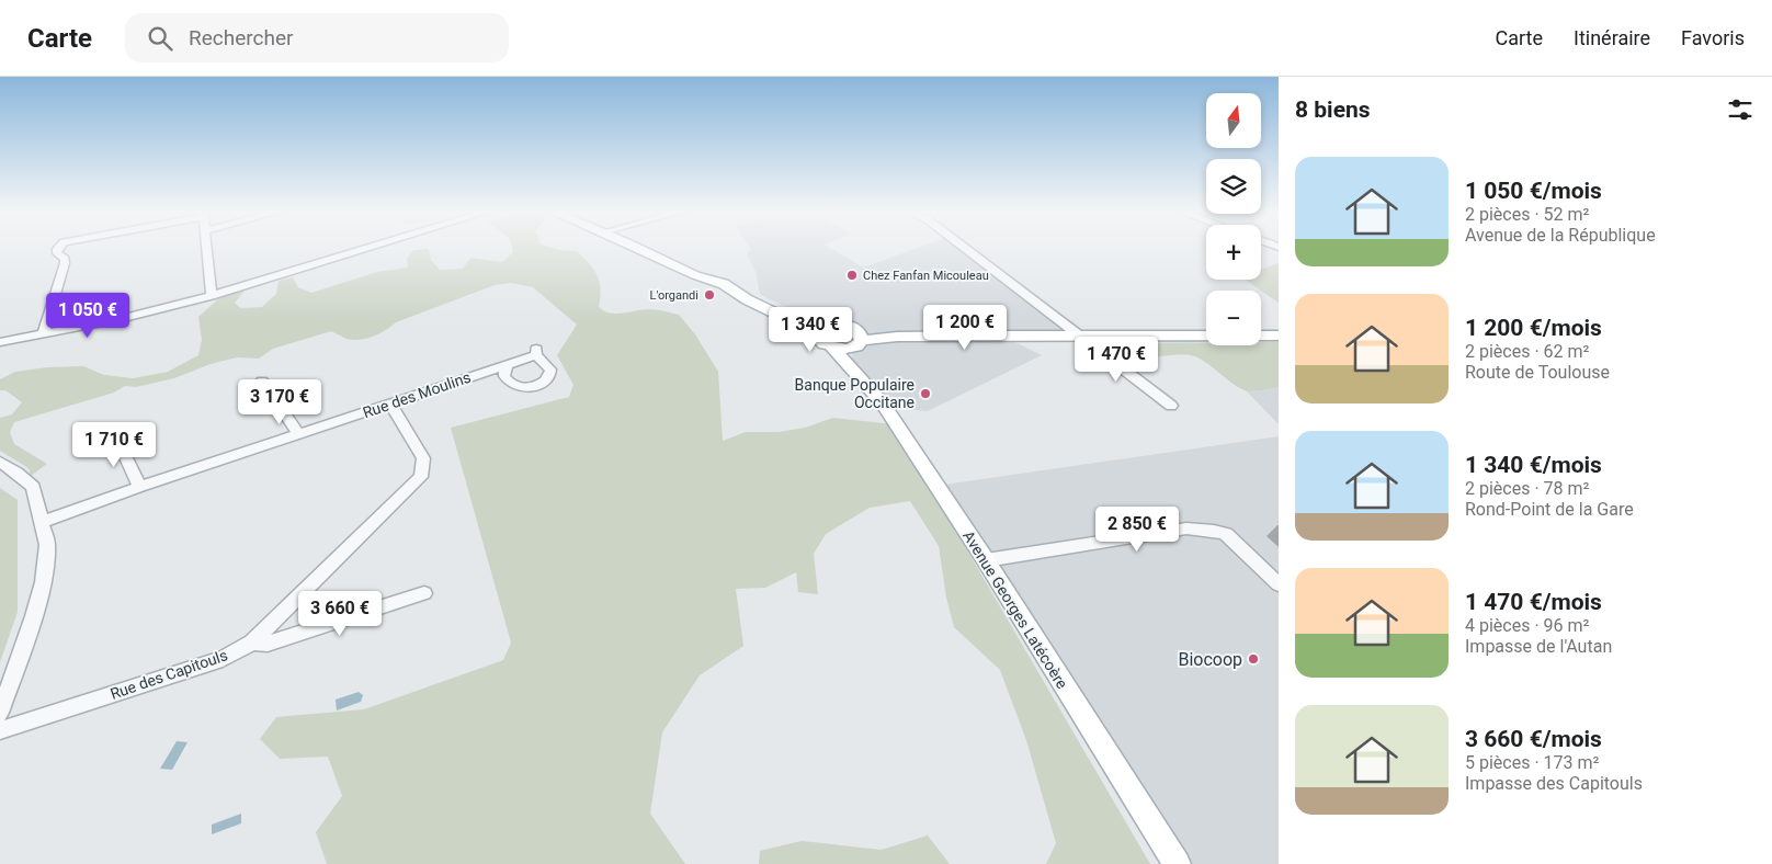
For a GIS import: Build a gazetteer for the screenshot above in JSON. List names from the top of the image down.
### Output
{
  "streets": {
    "main road": ["Avenue Georges Latécoère"],
    "street": ["Rue des Moulins", "Rue des Capitouls"]
  },
  "crossings": [
    ["Rue des Moulins", "Rue des Capitouls"]
  ],
  "places": [
    "Chez Fanfan Micouleau",
    "L'organdi",
    "Banque Populaire Occitane",
    "Biocoop"
  ],
  "north": "top",
  "page": {
    "header": "Carte",
    "search": "Rechercher",
    "nav": ["Carte", "Itinéraire", "Favoris"],
    "heading": "8 biens",
    "map_buttons": ["+", "−"],
    "list": [
      {
        "name": "1 050 €/mois",
        "note": "2 pièces · 52 m² · Avenue de la République"
      },
      {
        "name": "1 200 €/mois",
        "note": "2 pièces · 62 m² · Route de Toulouse"
      },
      {
        "name": "1 340 €/mois",
        "note": "2 pièces · 78 m² · Rond-Point de la Gare"
      },
      {
        "name": "1 470 €/mois",
        "note": "4 pièces · 96 m² · Impasse de l'Autan"
      },
      {
        "name": "3 660 €/mois",
        "note": "5 pièces · 173 m² · Impasse des Capitouls"
      }
    ],
    "price": [
      "1 050 €",
      "1 200 €",
      "1 340 €",
      "1 470 €",
      "3 170 €",
      "1 710 €",
      "2 850 €",
      "3 660 €"
    ]
  }
}
